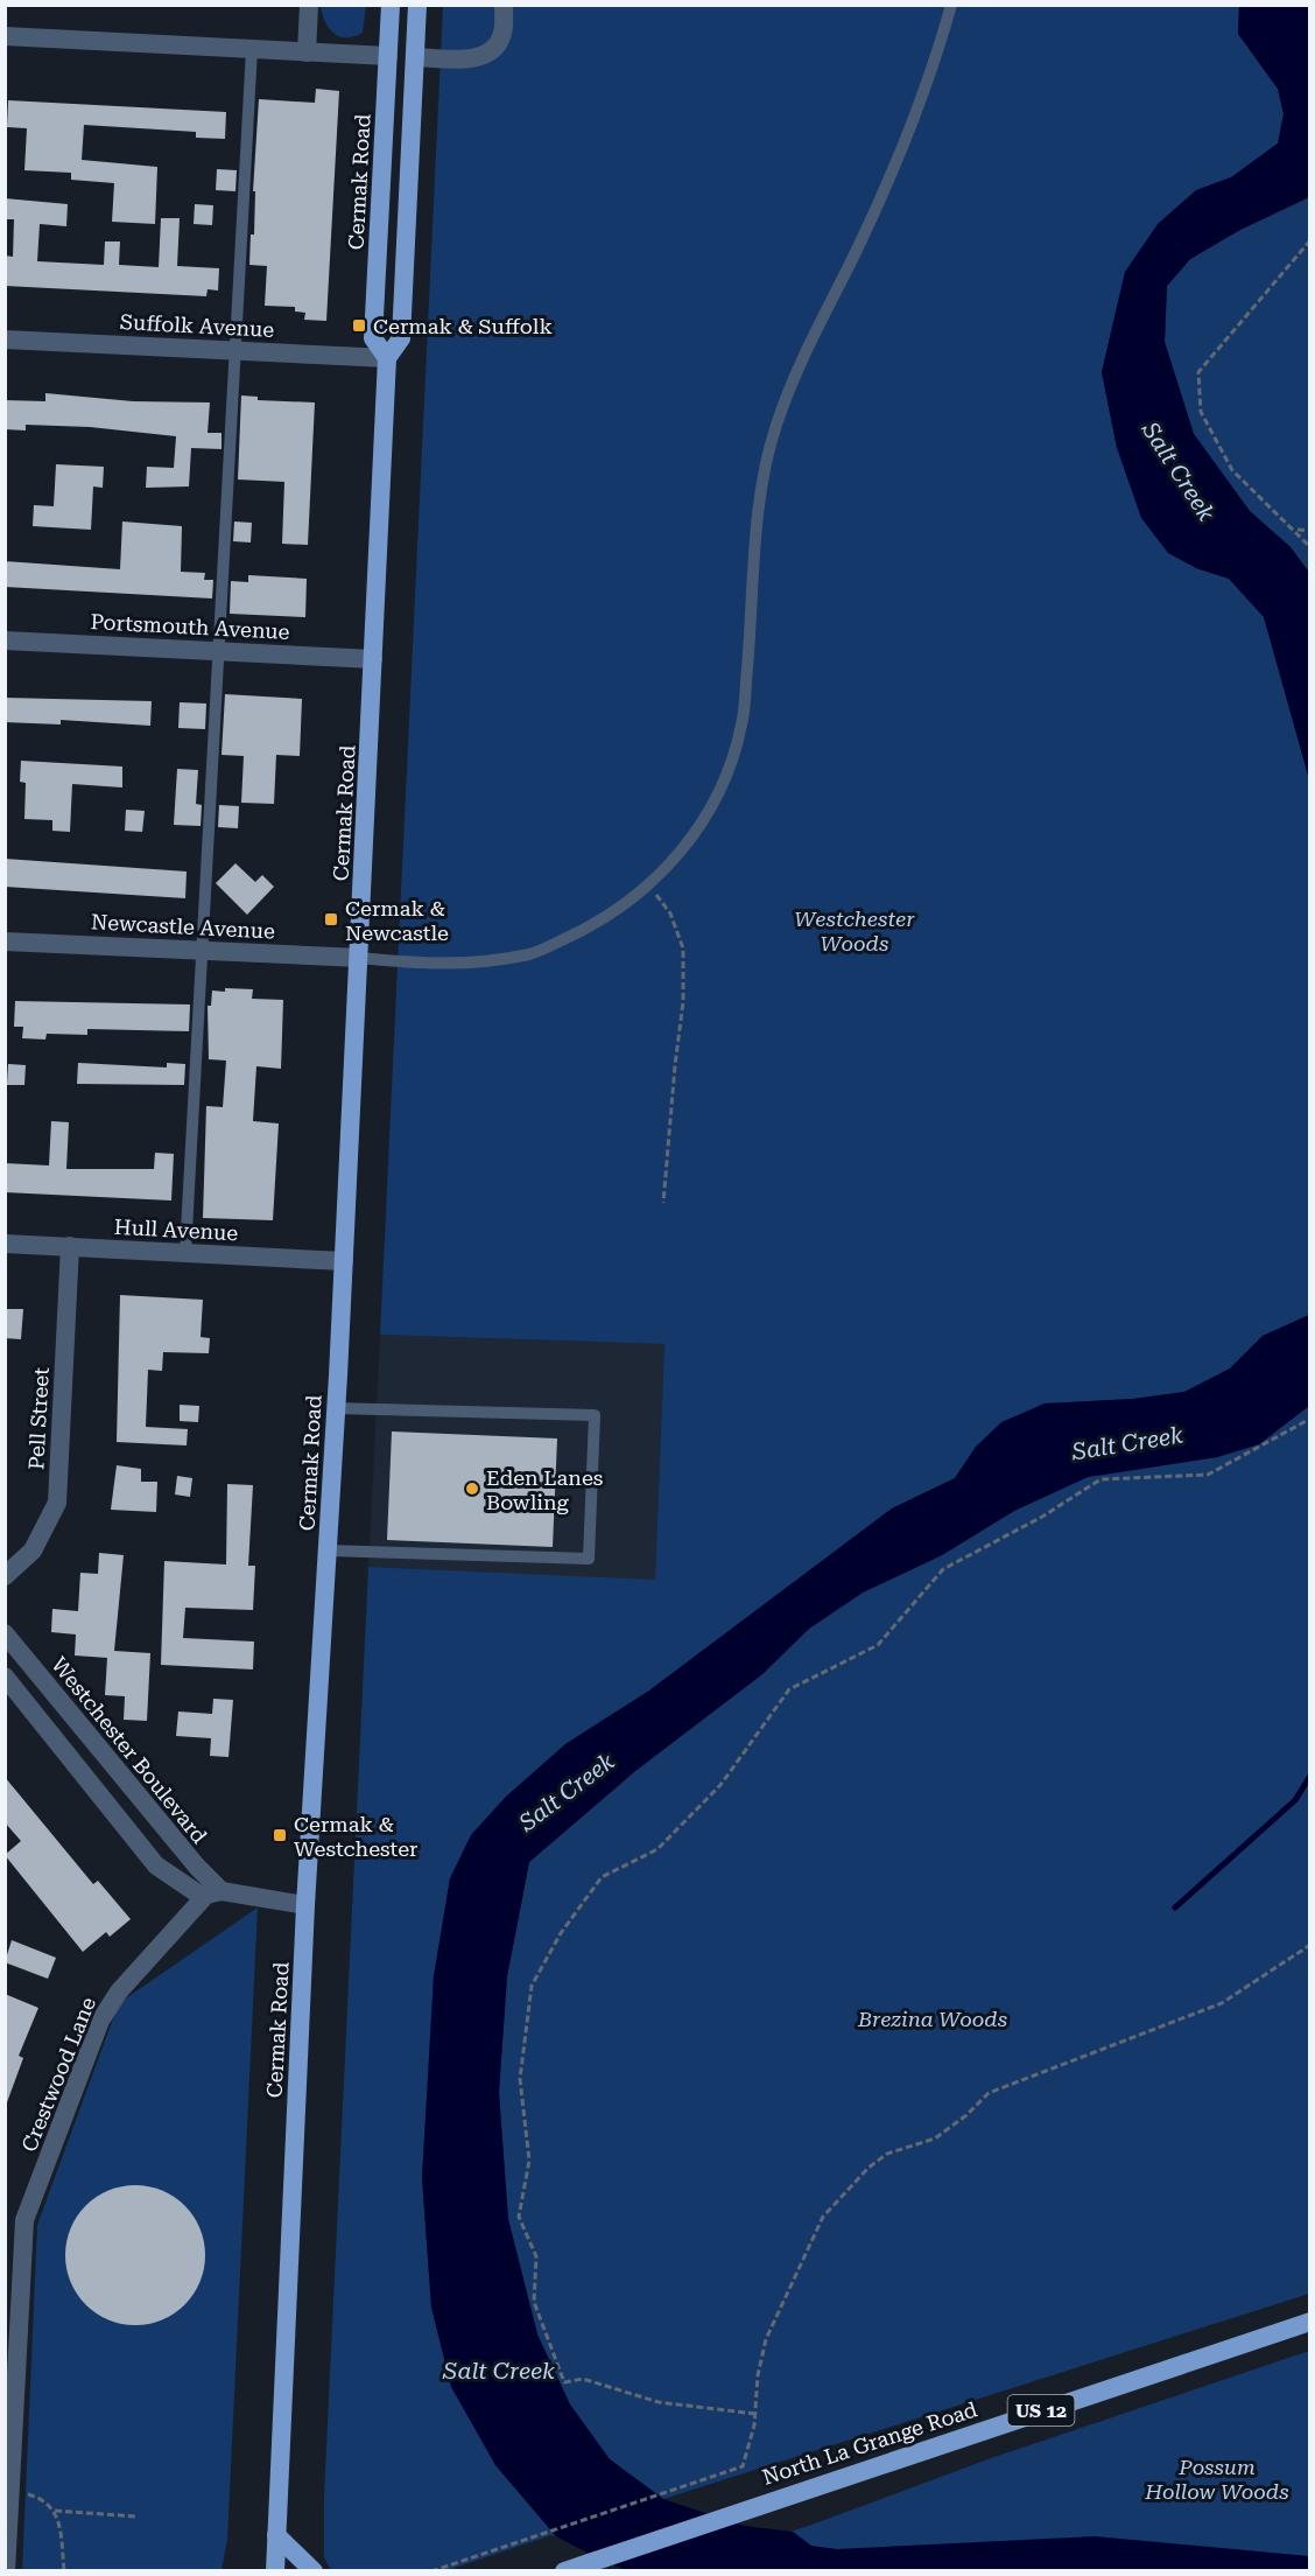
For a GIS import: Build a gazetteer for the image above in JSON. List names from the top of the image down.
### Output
{
  "streets": {
    "main road": ["Cermak Road", "US 12", "North La Grange Road"],
    "street": [
      "Suffolk Avenue",
      "Portsmouth Avenue",
      "Newcastle Avenue",
      "Hull Avenue",
      "Pell Street",
      "Westchester Boulevard",
      "Crestwood Lane"
    ]
  },
  "crossings": [
    ["Cermak Road", "Suffolk Avenue"],
    ["Cermak Road", "Portsmouth Avenue"],
    ["Cermak Road", "Newcastle Avenue"],
    ["Cermak Road", "Hull Avenue"],
    ["Hull Avenue", "Pell Street"]
  ],
  "water": ["Salt Creek"],
  "parks": ["Westchester Woods", "Brezina Woods", "Possum Hollow Woods"],
  "places": {
    "transit": ["Cermak & Suffolk", "Cermak & Newcastle", "Cermak & Westchester"],
    "other": ["Eden Lanes Bowling"]
  }
}
